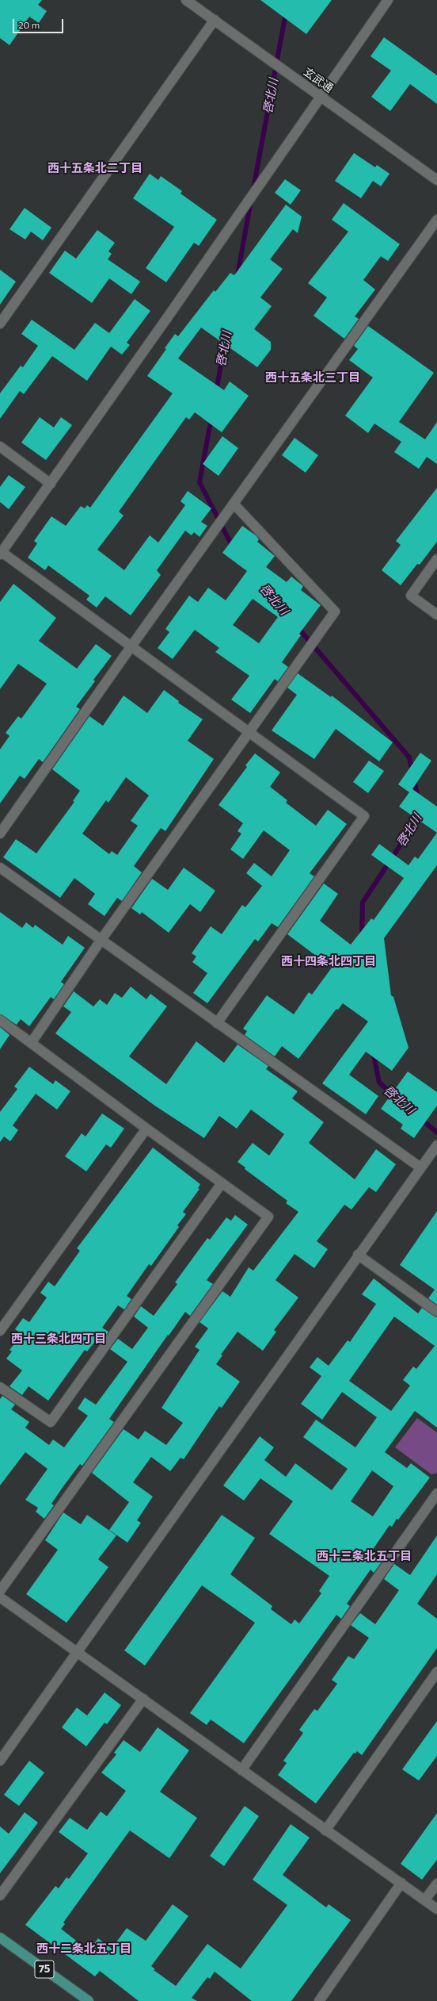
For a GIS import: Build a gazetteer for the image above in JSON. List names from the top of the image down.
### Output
{
  "streets": {
    "main road": ["75"],
    "street": ["玄武通"]
  },
  "districts": [
    "西十五条北二丁目",
    "西十五条北三丁目",
    "西十四条北四丁目",
    "西十三条北四丁目",
    "西十三条北五丁目",
    "西十二条北五丁目"
  ],
  "water": ["啓北川"],
  "scale_bar": "20 m"
}
